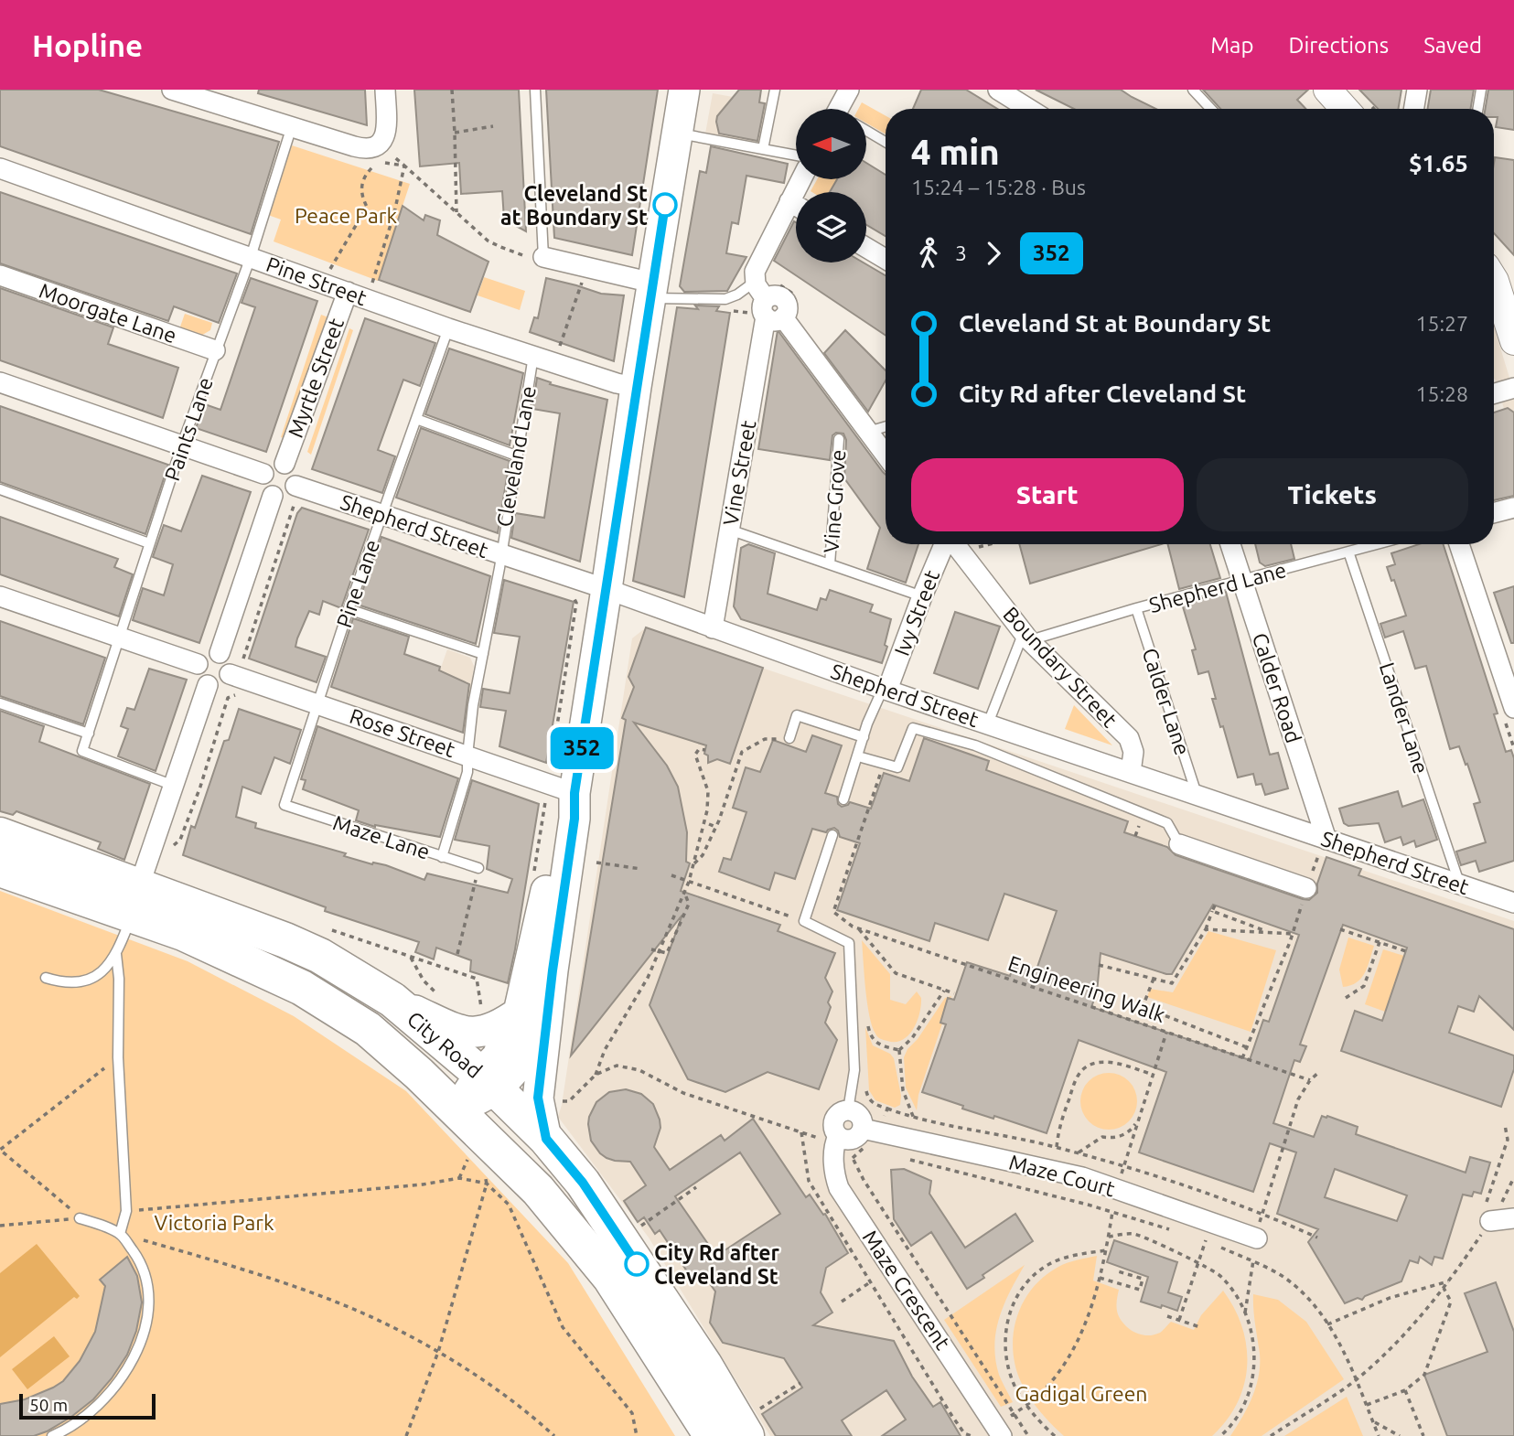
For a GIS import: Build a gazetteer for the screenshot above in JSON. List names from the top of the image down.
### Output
{
  "streets": {
    "highway": ["City Road"],
    "street": [
      "Pine Street",
      "Moorgate Lane",
      "Myrtle Street",
      "Vine Street",
      "Shepherd Street",
      "Ivy Street",
      "Boundary Street",
      "Calder Road",
      "Rose Street",
      "Maze Court",
      "Maze Crescent"
    ],
    "lane": [
      "Paints Lane",
      "Cleveland Lane",
      "Vine Grove",
      "Pine Lane",
      "Shepherd Lane",
      "Calder Lane",
      "Lander Lane",
      "Maze Lane"
    ],
    "path": ["Engineering Walk"]
  },
  "crossings": [
    ["Pine Street", "Myrtle Street"],
    ["Pine Street", "Paints Lane"],
    ["Pine Street", "Cleveland Lane"],
    ["Pine Street", "Pine Lane"],
    ["Moorgate Lane", "Paints Lane"],
    ["Myrtle Street", "Shepherd Street"],
    ["Cleveland Lane", "Shepherd Street"],
    ["Cleveland Lane", "Rose Street"],
    ["Cleveland Lane", "Maze Lane"],
    ["Vine Street", "Shepherd Street"],
    ["Shepherd Street", "Pine Lane"],
    ["Shepherd Street", "Ivy Street"],
    ["Shepherd Street", "Boundary Street"],
    ["Shepherd Street", "Calder Road"],
    ["Shepherd Street", "Calder Lane"],
    ["Shepherd Street", "Lander Lane"],
    ["Pine Lane", "Rose Street"],
    ["Pine Lane", "Maze Lane"],
    ["Shepherd Lane", "Boundary Street"],
    ["Shepherd Lane", "Calder Road"],
    ["Shepherd Lane", "Calder Lane"],
    ["Shepherd Lane", "Lander Lane"],
    ["Maze Court", "Maze Crescent"]
  ],
  "parks": ["Peace Park", "Victoria Park", "Gadigal Green"],
  "places": ["Cleveland St at Boundary St", "City Rd after Cleveland St"],
  "lines": ["bus line 352"],
  "scale_bar": "50 m",
  "north": "left",
  "page": {
    "header": "Hopline",
    "nav": ["Map", "Directions", "Saved"],
    "on_map": "352",
    "heading": ["4 min", "15:24 – 15:28 · Bus", "$1.65"],
    "legs": ["3", "352"],
    "list": [
      {
        "name": "Cleveland St at Boundary St",
        "value": "15:27"
      },
      {
        "name": "City Rd after Cleveland St",
        "value": "15:28"
      }
    ],
    "buttons": ["Start", "Tickets"],
    "scale": "50 m"
  }
}
